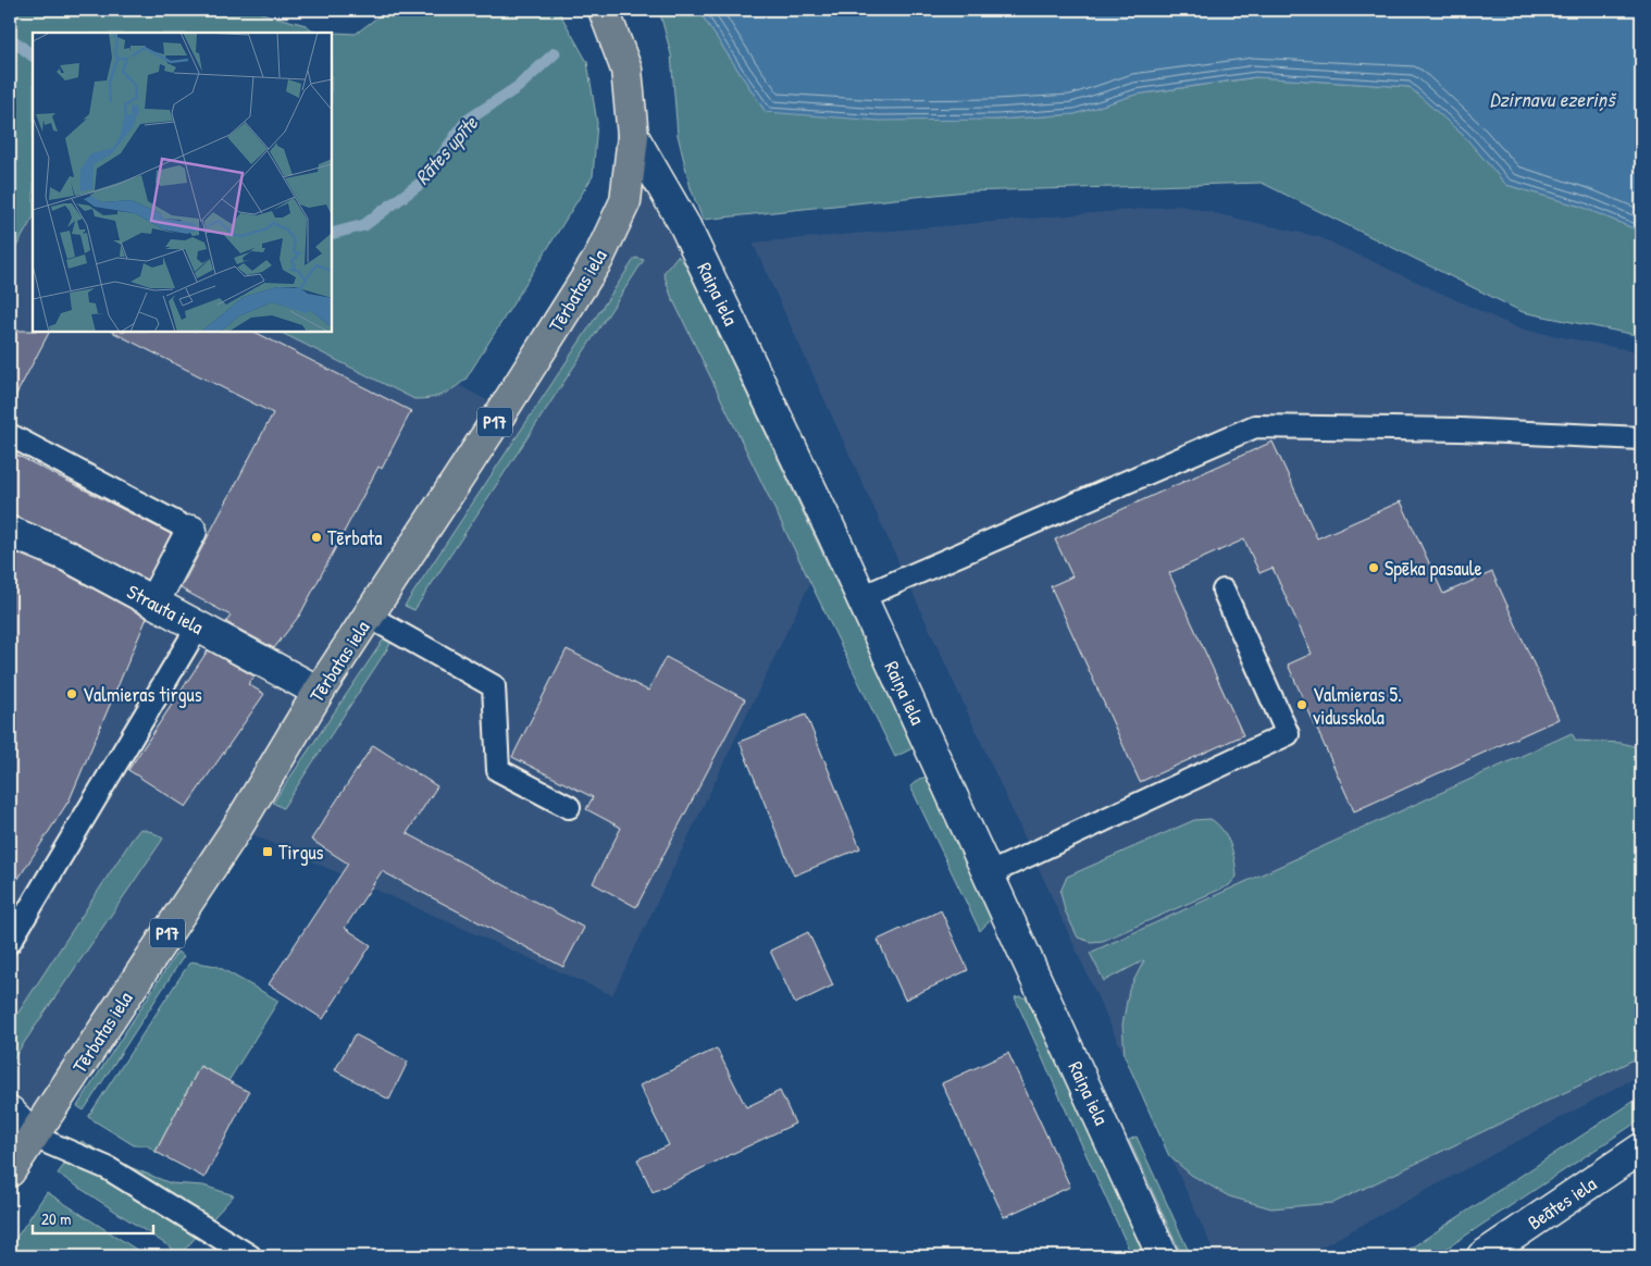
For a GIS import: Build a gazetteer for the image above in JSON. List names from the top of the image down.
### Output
{
  "streets": {
    "main road": ["Tērbatas iela", "P17"],
    "street": ["Raiņa iela", "Strauta iela", "Beātes iela"]
  },
  "crossings": [
    ["Tērbatas iela", "Raiņa iela"],
    ["Tērbatas iela", "P17"],
    ["Tērbatas iela", "Strauta iela"],
    ["Raiņa iela", "P17"]
  ],
  "water": ["Dzirnavu ezeriņš", "Rātes upīte"],
  "places": {
    "other": [
      "Tērbata",
      "Spēka pasaule",
      "Valmieras tirgus",
      "Valmieras 5. vidusskola"
    ],
    "transit": ["Tirgus"]
  },
  "scale_bar": "20 m"
}
